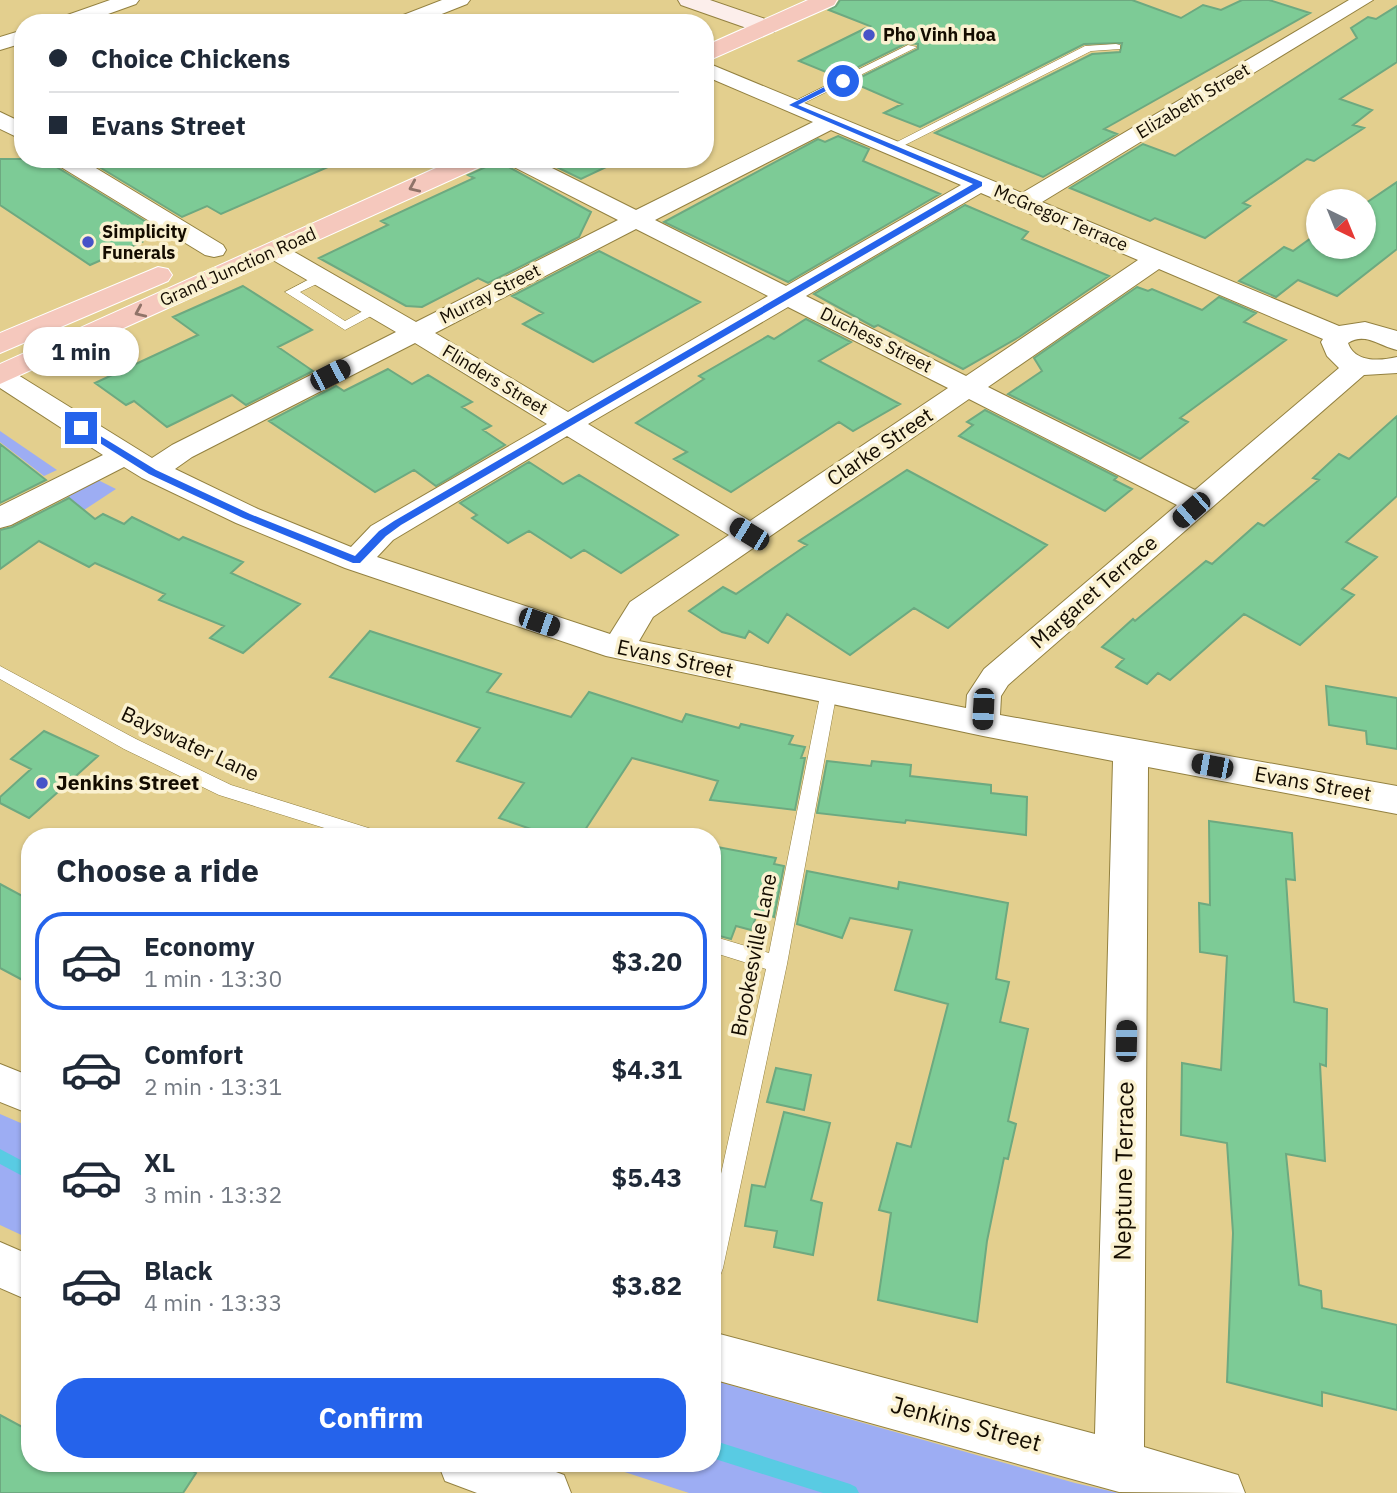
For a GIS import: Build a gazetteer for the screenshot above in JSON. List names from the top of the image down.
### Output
{
  "streets": {
    "highway": ["Grand Junction Road"],
    "street": [
      "Elizabeth Street",
      "McGregor Terrace",
      "Murray Street",
      "Duchess Street",
      "Flinders Street",
      "Clarke Street",
      "Margaret Terrace",
      "Evans Street",
      "Neptune Terrace",
      "Jenkins Street"
    ],
    "lane": ["Bayswater Lane", "Brookesville Lane"]
  },
  "crossings": [
    ["Elizabeth Street", "McGregor Terrace"],
    ["McGregor Terrace", "Murray Street"],
    ["McGregor Terrace", "Clarke Street"],
    ["Grand Junction Road", "Flinders Street"],
    ["Grand Junction Road", "Evans Street"],
    ["Murray Street", "Duchess Street"],
    ["Murray Street", "Flinders Street"],
    ["Murray Street", "Evans Street"],
    ["Duchess Street", "Clarke Street"],
    ["Duchess Street", "Margaret Terrace"],
    ["Flinders Street", "Clarke Street"],
    ["Clarke Street", "Evans Street"],
    ["Margaret Terrace", "Evans Street"],
    ["Evans Street", "Brookesville Lane"],
    ["Evans Street", "Neptune Terrace"],
    ["Neptune Terrace", "Jenkins Street"]
  ],
  "places": ["Pho Vinh Hoa", "Simplicity Funerals", "Jenkins Street"],
  "north": "bottom right",
  "page": {
    "banner": ["Choice Chickens", "Evans Street"],
    "bubble": "1 min",
    "heading": "Choose a ride",
    "list": [
      {
        "name": "Economy",
        "note": "1 min · 13:30",
        "value": "$3.20"
      },
      {
        "name": "Comfort",
        "note": "2 min · 13:31",
        "value": "$4.31"
      },
      {
        "name": "XL",
        "note": "3 min · 13:32",
        "value": "$5.43"
      },
      {
        "name": "Black",
        "note": "4 min · 13:33",
        "value": "$3.82"
      }
    ],
    "buttons": "Confirm"
  }
}
